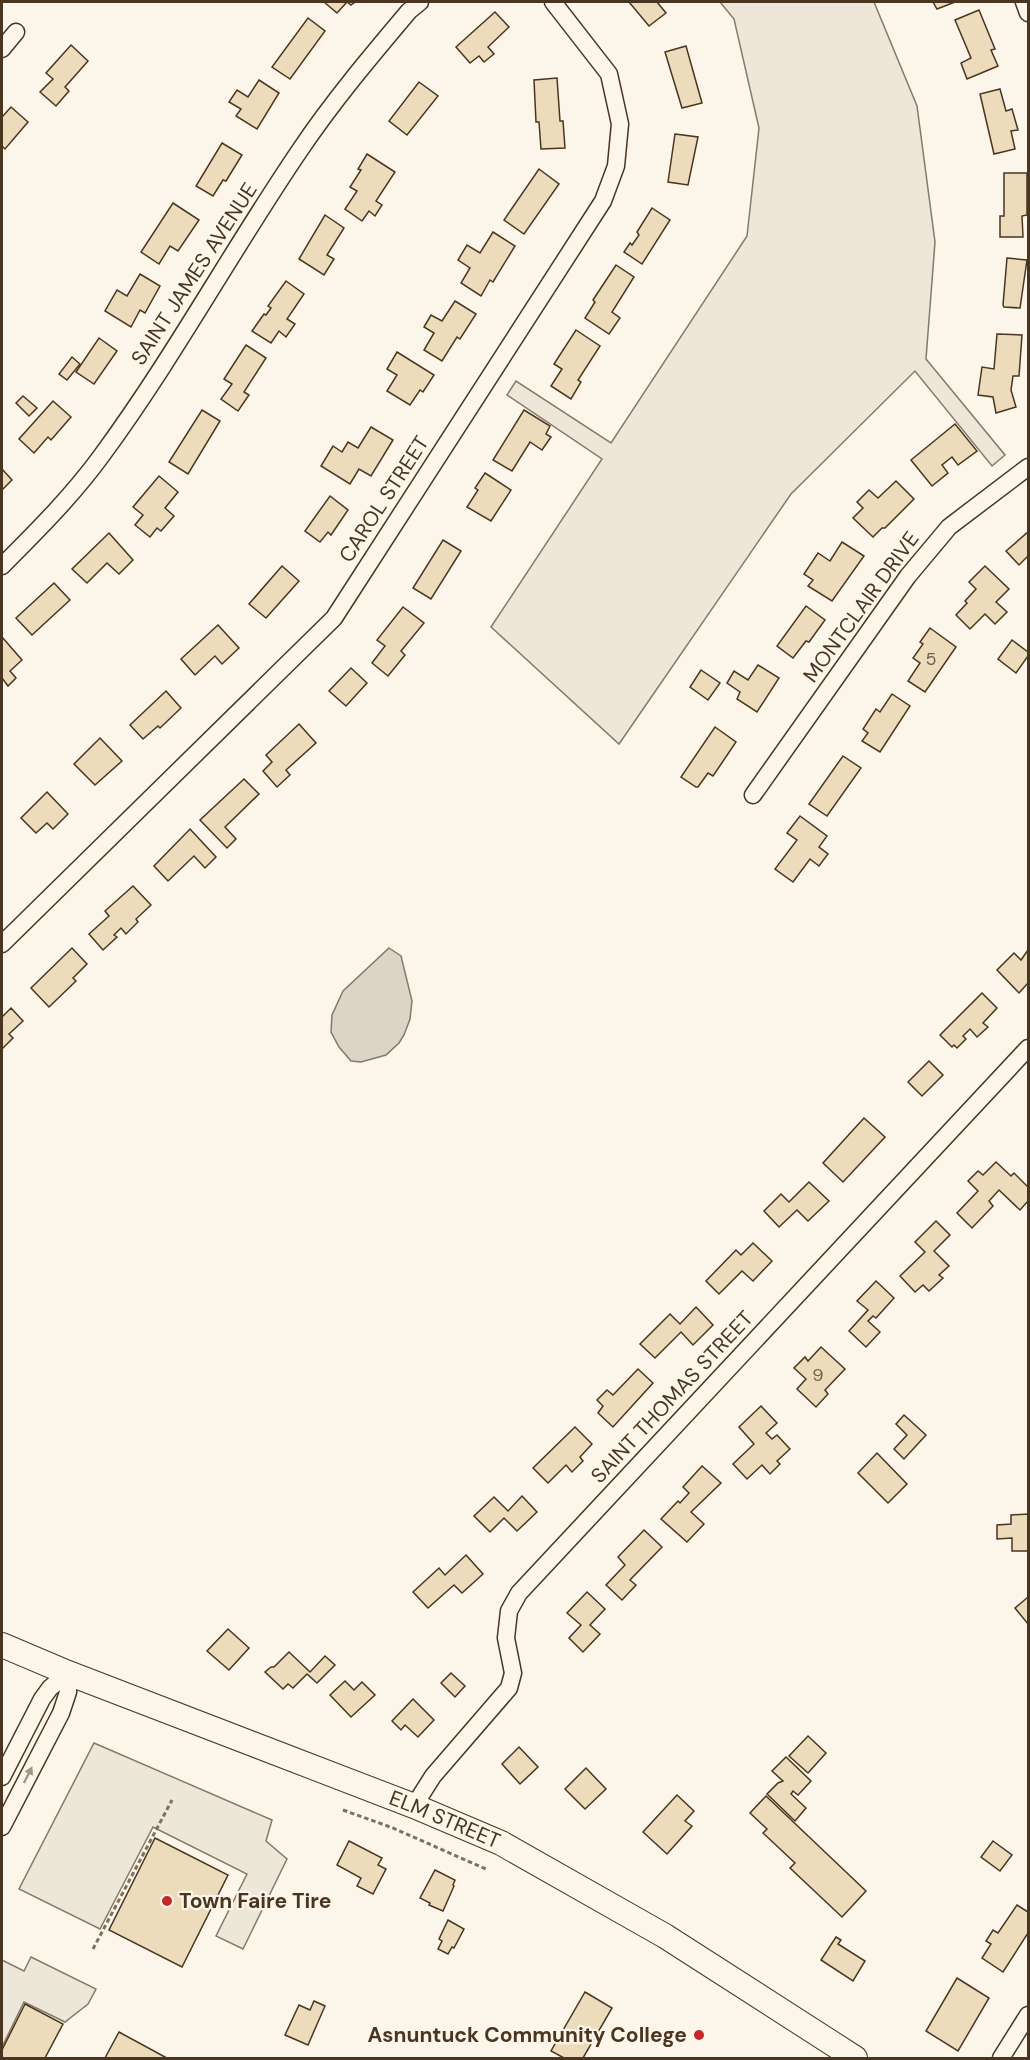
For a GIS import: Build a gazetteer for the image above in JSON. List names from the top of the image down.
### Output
{
  "streets": {
    "main road": ["ELM STREET"],
    "street": [
      "SAINT JAMES AVENUE",
      "CAROL STREET",
      "MONTCLAIR DRIVE",
      "SAINT THOMAS STREET"
    ]
  },
  "crossings": [
    ["SAINT THOMAS STREET", "ELM STREET"]
  ],
  "places": ["Town Faire Tire", "Asnuntuck Community College"],
  "house_numbers": ["5", "9"]
}
